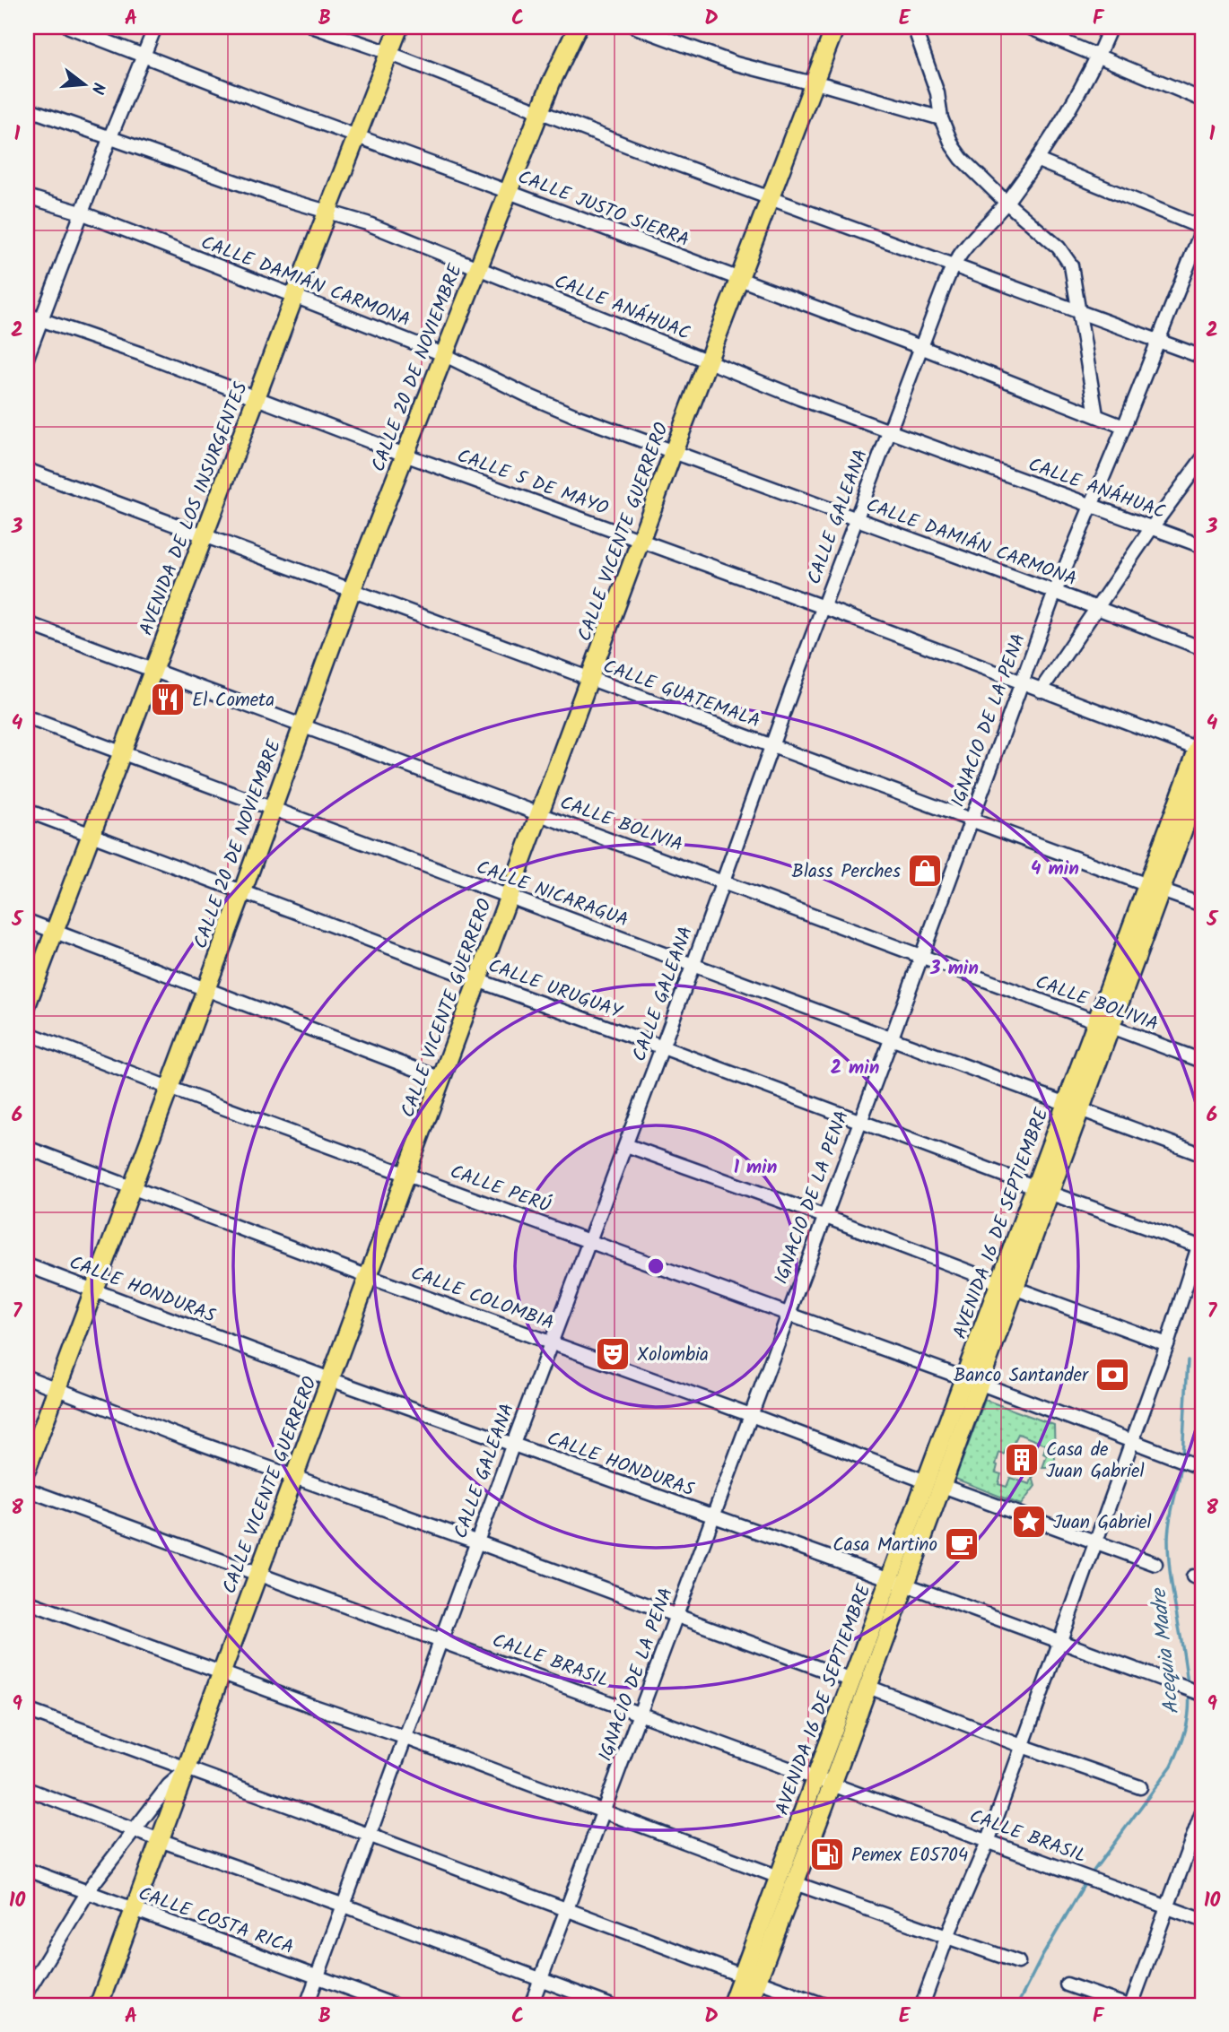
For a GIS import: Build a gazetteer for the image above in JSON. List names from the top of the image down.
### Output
{
  "streets": {
    "main road": [
      "CALLE 20 DE NOVIEMBRE",
      "AVENIDA DE LOS INSURGENTES",
      "CALLE VICENTE GUERRERO",
      "AVENIDA 16 DE SEPTIEMBRE"
    ],
    "street": [
      "CALLE JUSTO SIERRA",
      "CALLE DAMIÁN CARMONA",
      "CALLE ANÁHUAC",
      "CALLE 5 DE MAYO",
      "CALLE GALEANA",
      "CALLE GUATEMALA",
      "IGNACIO DE LA PENA",
      "CALLE BOLIVIA",
      "CALLE NICARAGUA",
      "CALLE URUGUAY",
      "CALLE PERÚ",
      "CALLE HONDURAS",
      "CALLE COLOMBIA",
      "CALLE BRASIL",
      "CALLE COSTA RICA"
    ]
  },
  "crossings": [
    ["CALLE JUSTO SIERRA", "CALLE 20 DE NOVIEMBRE"],
    ["CALLE JUSTO SIERRA", "AVENIDA DE LOS INSURGENTES"],
    ["CALLE JUSTO SIERRA", "CALLE GALEANA"],
    ["CALLE JUSTO SIERRA", "CALLE VICENTE GUERRERO"],
    ["CALLE JUSTO SIERRA", "IGNACIO DE LA PENA"],
    ["CALLE DAMIÁN CARMONA", "CALLE 20 DE NOVIEMBRE"],
    ["CALLE DAMIÁN CARMONA", "AVENIDA DE LOS INSURGENTES"],
    ["CALLE DAMIÁN CARMONA", "CALLE GALEANA"],
    ["CALLE DAMIÁN CARMONA", "CALLE VICENTE GUERRERO"],
    ["CALLE DAMIÁN CARMONA", "IGNACIO DE LA PENA"],
    ["CALLE ANÁHUAC", "CALLE 20 DE NOVIEMBRE"],
    ["CALLE ANÁHUAC", "AVENIDA DE LOS INSURGENTES"],
    ["CALLE ANÁHUAC", "CALLE GALEANA"],
    ["CALLE ANÁHUAC", "CALLE VICENTE GUERRERO"],
    ["CALLE ANÁHUAC", "IGNACIO DE LA PENA"],
    ["CALLE 20 DE NOVIEMBRE", "CALLE 5 DE MAYO"],
    ["CALLE 20 DE NOVIEMBRE", "CALLE GUATEMALA"],
    ["CALLE 20 DE NOVIEMBRE", "CALLE BOLIVIA"],
    ["CALLE 20 DE NOVIEMBRE", "CALLE NICARAGUA"],
    ["CALLE 20 DE NOVIEMBRE", "CALLE URUGUAY"],
    ["CALLE 20 DE NOVIEMBRE", "CALLE PERÚ"],
    ["CALLE 20 DE NOVIEMBRE", "CALLE HONDURAS"],
    ["CALLE 20 DE NOVIEMBRE", "CALLE COLOMBIA"],
    ["CALLE 5 DE MAYO", "AVENIDA DE LOS INSURGENTES"],
    ["CALLE 5 DE MAYO", "CALLE GALEANA"],
    ["CALLE 5 DE MAYO", "CALLE VICENTE GUERRERO"],
    ["CALLE 5 DE MAYO", "IGNACIO DE LA PENA"],
    ["CALLE 5 DE MAYO", "AVENIDA 16 DE SEPTIEMBRE"],
    ["AVENIDA DE LOS INSURGENTES", "CALLE GUATEMALA"],
    ["AVENIDA DE LOS INSURGENTES", "CALLE BOLIVIA"],
    ["AVENIDA DE LOS INSURGENTES", "CALLE NICARAGUA"],
    ["AVENIDA DE LOS INSURGENTES", "CALLE URUGUAY"],
    ["CALLE GALEANA", "CALLE GUATEMALA"],
    ["CALLE GALEANA", "CALLE BOLIVIA"],
    ["CALLE GALEANA", "CALLE NICARAGUA"],
    ["CALLE GALEANA", "CALLE URUGUAY"],
    ["CALLE GALEANA", "CALLE PERÚ"],
    ["CALLE GALEANA", "CALLE HONDURAS"],
    ["CALLE GALEANA", "CALLE COLOMBIA"],
    ["CALLE GALEANA", "CALLE BRASIL"],
    ["CALLE GALEANA", "CALLE COSTA RICA"],
    ["CALLE VICENTE GUERRERO", "CALLE GUATEMALA"],
    ["CALLE VICENTE GUERRERO", "CALLE BOLIVIA"],
    ["CALLE VICENTE GUERRERO", "CALLE NICARAGUA"],
    ["CALLE VICENTE GUERRERO", "CALLE URUGUAY"],
    ["CALLE VICENTE GUERRERO", "CALLE PERÚ"],
    ["CALLE VICENTE GUERRERO", "CALLE HONDURAS"],
    ["CALLE VICENTE GUERRERO", "CALLE COLOMBIA"],
    ["CALLE VICENTE GUERRERO", "CALLE BRASIL"],
    ["CALLE VICENTE GUERRERO", "CALLE COSTA RICA"],
    ["CALLE GUATEMALA", "IGNACIO DE LA PENA"],
    ["CALLE GUATEMALA", "AVENIDA 16 DE SEPTIEMBRE"],
    ["IGNACIO DE LA PENA", "CALLE BOLIVIA"],
    ["IGNACIO DE LA PENA", "CALLE NICARAGUA"],
    ["IGNACIO DE LA PENA", "CALLE URUGUAY"],
    ["IGNACIO DE LA PENA", "CALLE PERÚ"],
    ["IGNACIO DE LA PENA", "CALLE HONDURAS"],
    ["IGNACIO DE LA PENA", "CALLE COLOMBIA"],
    ["IGNACIO DE LA PENA", "CALLE BRASIL"],
    ["CALLE BOLIVIA", "AVENIDA 16 DE SEPTIEMBRE"],
    ["CALLE NICARAGUA", "AVENIDA 16 DE SEPTIEMBRE"],
    ["CALLE URUGUAY", "AVENIDA 16 DE SEPTIEMBRE"],
    ["CALLE PERÚ", "AVENIDA 16 DE SEPTIEMBRE"],
    ["AVENIDA 16 DE SEPTIEMBRE", "CALLE HONDURAS"],
    ["AVENIDA 16 DE SEPTIEMBRE", "CALLE COLOMBIA"],
    ["AVENIDA 16 DE SEPTIEMBRE", "CALLE BRASIL"]
  ],
  "water": ["Acequia Madre"],
  "places": {
    "restaurant": ["El Cometa"],
    "shop": ["Blass Perches"],
    "theatre": ["Xolombia"],
    "bank": ["Banco Santander"],
    "building": ["Casa de Juan Gabriel"],
    "place": ["Juan Gabriel"],
    "cafe": ["Casa Martino"],
    "fuel station": ["Pemex E05704"]
  },
  "north": "right",
  "grid": {
    "columns": [
      "A",
      "B",
      "C",
      "D",
      "E",
      "F"
    ],
    "rows": [
      "1",
      "2",
      "3",
      "4",
      "5",
      "6",
      "7",
      "8",
      "9",
      "10"
    ]
  },
  "rings": [
    "4 min",
    "3 min",
    "2 min",
    "1 min"
  ]
}
